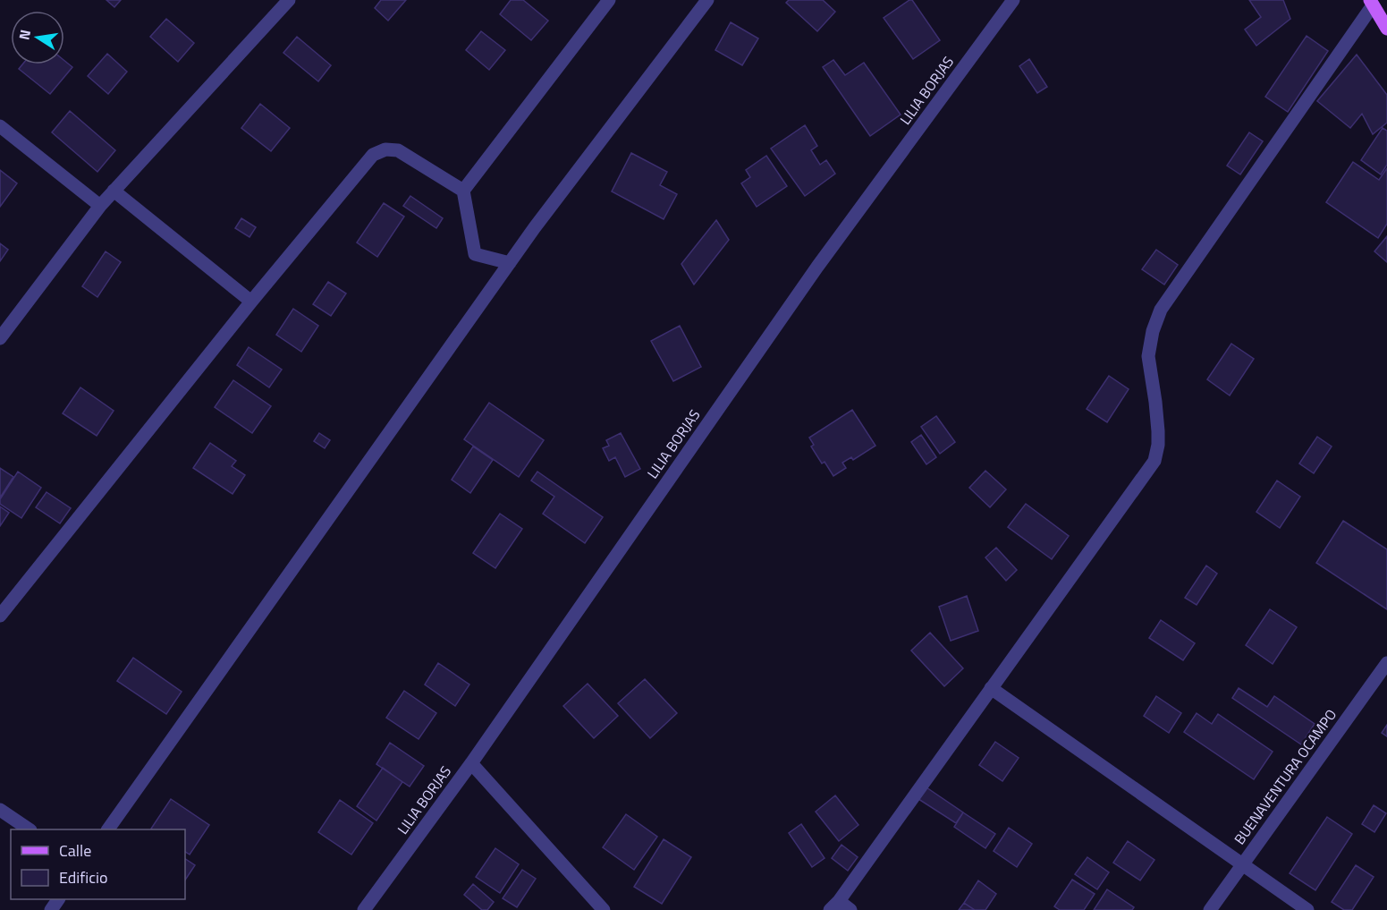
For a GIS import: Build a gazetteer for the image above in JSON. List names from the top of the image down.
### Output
{
  "streets": {
    "street": ["LILIA BORJAS", "BUENAVENTURA OCAMPO"]
  },
  "legend": ["Calle", "Edificio"],
  "north": "left"
}
